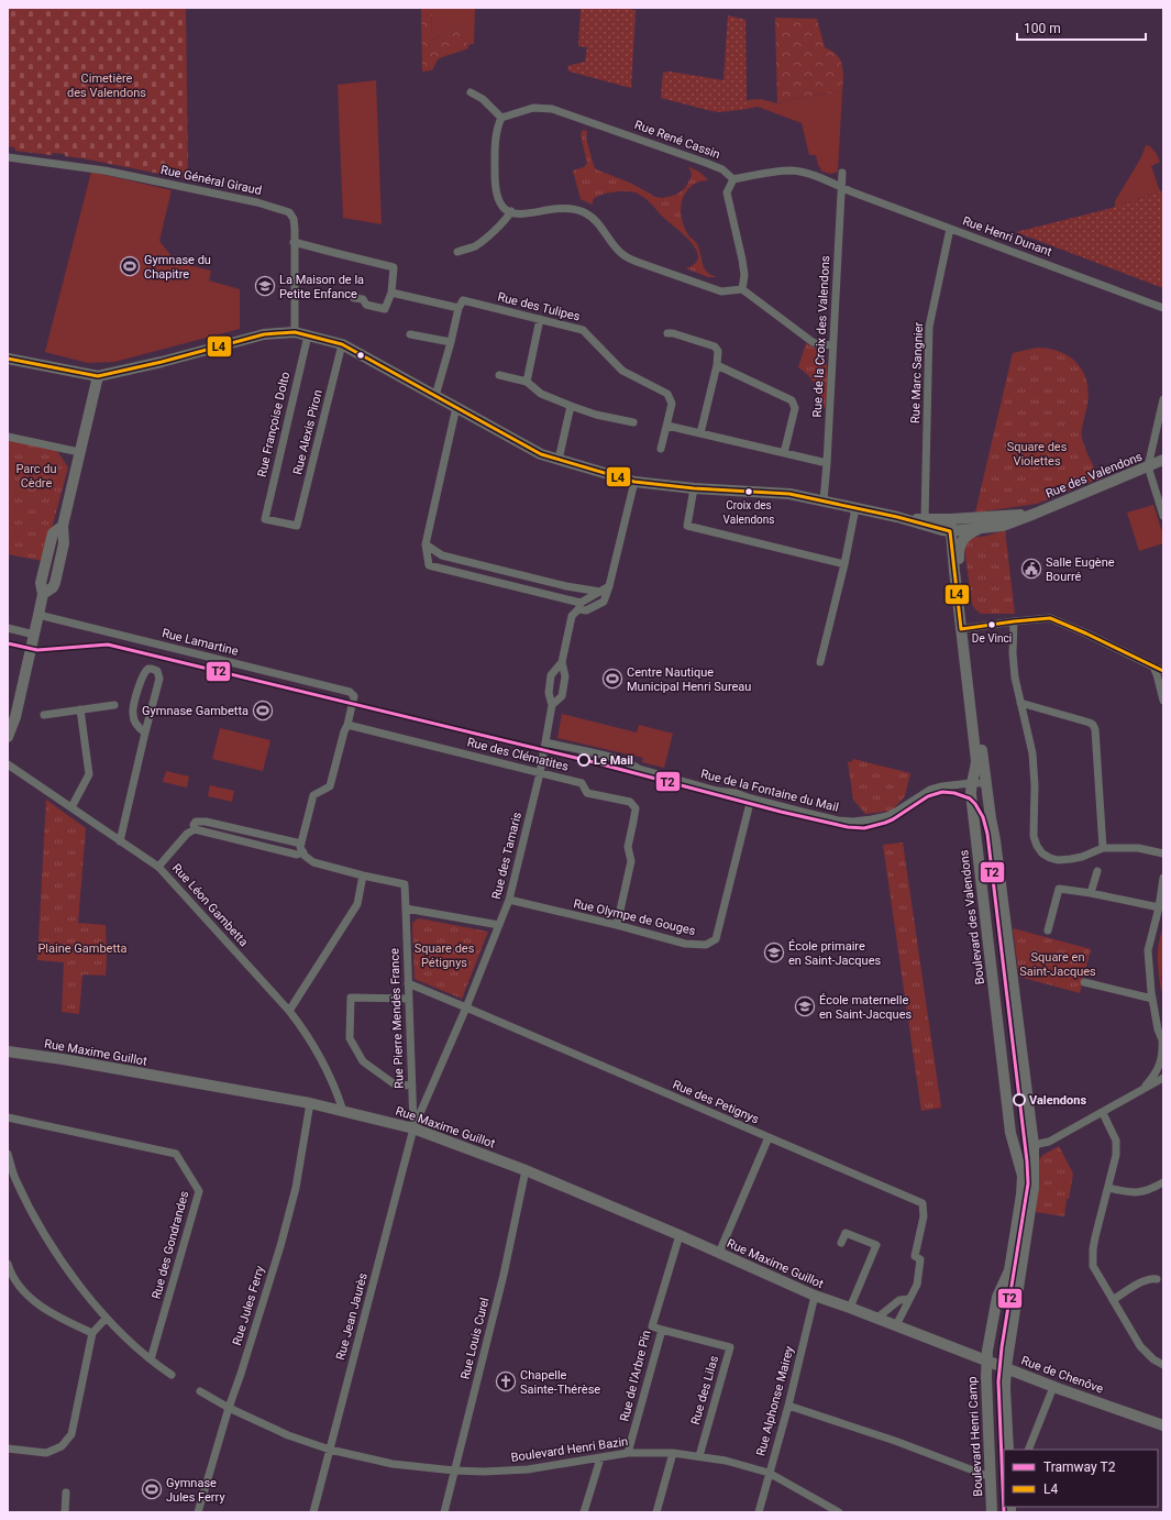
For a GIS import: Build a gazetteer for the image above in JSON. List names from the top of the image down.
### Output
{
  "streets": {
    "street": [
      "Rue René Cassin",
      "Rue Général Giraud",
      "Rue Henri Dunant",
      "Rue des Tulipes",
      "Rue de la Croix des Valendons",
      "Rue Marc Sangnier",
      "Rue Françoise Dolto",
      "Rue Alexis Piron",
      "Rue des Valendons",
      "Rue Lamartine",
      "Rue des Clématites",
      "Rue de la Fontaine du Mail",
      "Rue des Tamaris",
      "Rue Léon Gambetta",
      "Rue Olympe de Gouges",
      "Boulevard des Valendons",
      "Rue Pierre Mendès France",
      "Rue Maxime Guillot",
      "Rue des Petignys",
      "Rue des Gondrandes",
      "Rue Jules Ferry",
      "Rue Jean Jaurès",
      "Rue Louis Curel",
      "Rue de Chenôve",
      "Rue de l'Arbre Pin",
      "Rue des Lilas",
      "Rue Alphonse Mairey",
      "Boulevard Henri Camp",
      "Boulevard Henri Bazin"
    ]
  },
  "crossings": [
    ["Rue Henri Dunant", "Rue de la Croix des Valendons"],
    ["Rue Henri Dunant", "Rue Marc Sangnier"],
    ["Rue Françoise Dolto", "Rue Alexis Piron"],
    ["Rue des Valendons", "Boulevard des Valendons"],
    ["Rue Lamartine", "Rue des Clématites"],
    ["Rue des Clématites", "Rue des Tamaris"],
    ["Rue des Clématites", "Rue Olympe de Gouges"],
    ["Rue de la Fontaine du Mail", "Rue des Tamaris"],
    ["Rue de la Fontaine du Mail", "Rue Olympe de Gouges"],
    ["Rue de la Fontaine du Mail", "Boulevard des Valendons"],
    ["Rue des Tamaris", "Rue Olympe de Gouges"],
    ["Rue des Tamaris", "Rue Pierre Mendès France"],
    ["Rue des Tamaris", "Rue Maxime Guillot"],
    ["Rue des Tamaris", "Rue des Petignys"],
    ["Rue des Tamaris", "Rue Jean Jaurès"],
    ["Rue Léon Gambetta", "Rue Maxime Guillot"],
    ["Boulevard des Valendons", "Rue de Chenôve"],
    ["Boulevard des Valendons", "Boulevard Henri Camp"],
    ["Rue Pierre Mendès France", "Rue Maxime Guillot"],
    ["Rue Pierre Mendès France", "Rue des Petignys"],
    ["Rue Pierre Mendès France", "Rue Jean Jaurès"],
    ["Rue Maxime Guillot", "Rue des Petignys"],
    ["Rue Maxime Guillot", "Rue Jules Ferry"],
    ["Rue Maxime Guillot", "Rue Jean Jaurès"],
    ["Rue Maxime Guillot", "Rue Louis Curel"],
    ["Rue Maxime Guillot", "Rue de Chenôve"],
    ["Rue Maxime Guillot", "Rue de l'Arbre Pin"],
    ["Rue Maxime Guillot", "Rue Alphonse Mairey"],
    ["Rue Jules Ferry", "Boulevard Henri Bazin"],
    ["Rue Jean Jaurès", "Boulevard Henri Bazin"],
    ["Rue Louis Curel", "Boulevard Henri Bazin"],
    ["Rue de Chenôve", "Boulevard Henri Camp"],
    ["Rue de l'Arbre Pin", "Rue des Lilas"],
    ["Rue de l'Arbre Pin", "Boulevard Henri Bazin"],
    ["Rue des Lilas", "Boulevard Henri Bazin"],
    ["Rue Alphonse Mairey", "Boulevard Henri Bazin"]
  ],
  "parks": [
    "Cimetière des Valendons",
    "Square des Violettes",
    "Parc du Cèdre",
    "Plaine Gambetta",
    "Square des Pétignys",
    "Square en Saint-Jacques"
  ],
  "places": {
    "sports": [
      "Gymnase du Chapitre",
      "Centre Nautique Municipal Henri Sureau",
      "Gymnase Gambetta",
      "Gymnase Jules Ferry"
    ],
    "school or university": ["La Maison de la Petite Enfance", "École primaire en Saint-Jacques", "École maternelle en Saint-Jacques"],
    "other": [
      "Croix des Valendons",
      "De Vinci",
      "Le Mail",
      "Valendons"
    ],
    "public building": ["Salle Eugène Bourré"],
    "church": ["Chapelle Sainte-Thérèse"]
  },
  "lines": ["transit line L4", "tram line T2"],
  "legend": ["Tramway T2", "L4"],
  "scale_bar": "100 m"
}
